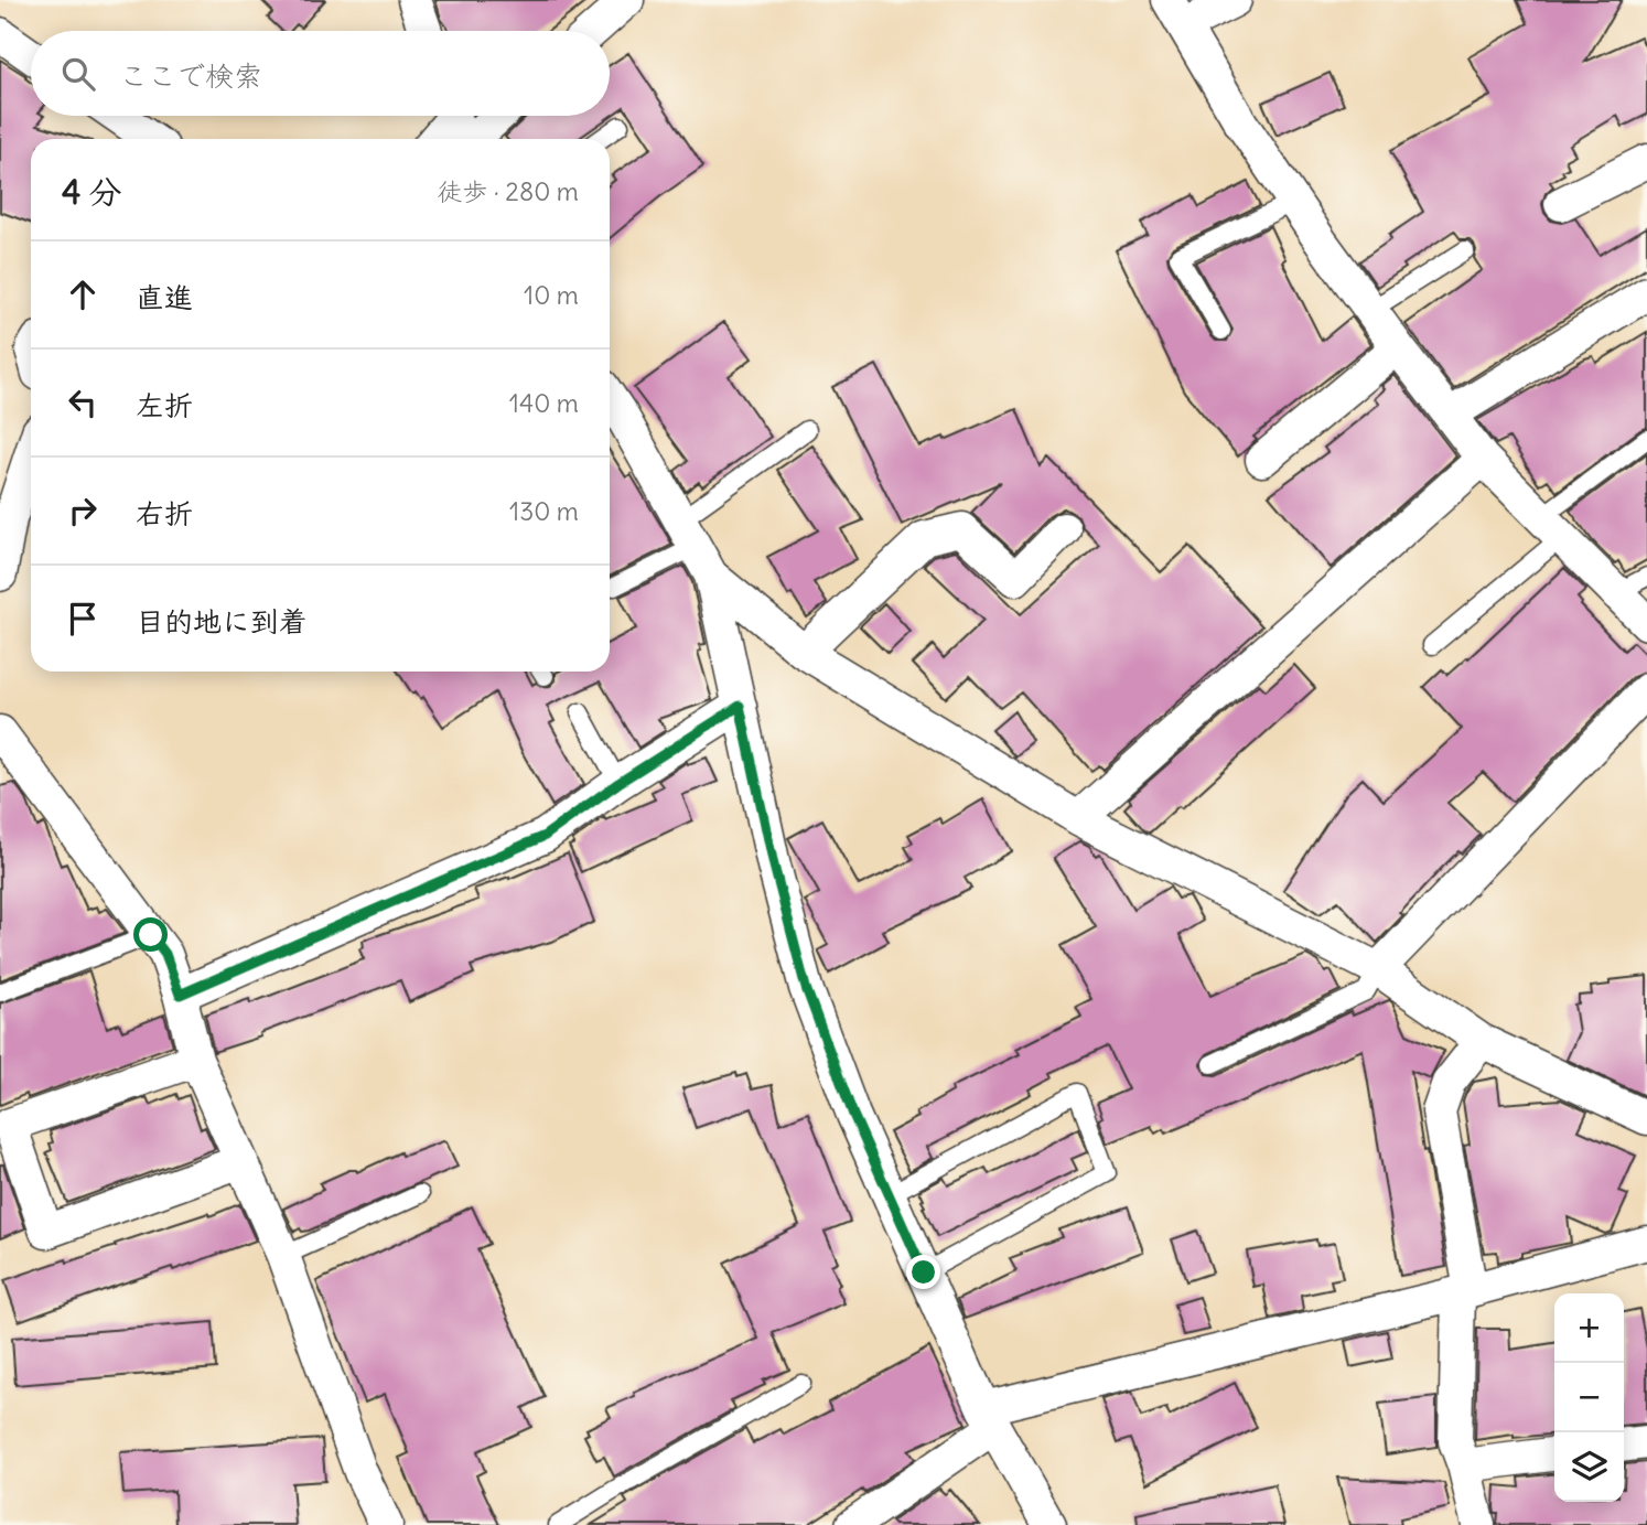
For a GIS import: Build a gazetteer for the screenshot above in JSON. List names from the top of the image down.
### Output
{
  "page": {
    "search": "ここで検索",
    "heading": ["4 分", "徒歩 · 280 m"],
    "list": [
      ["直進", "10 m"],
      ["左折", "140 m"],
      ["右折", "130 m"],
      "目的地に到着"
    ],
    "map_buttons": ["+", "−"]
  }
}
